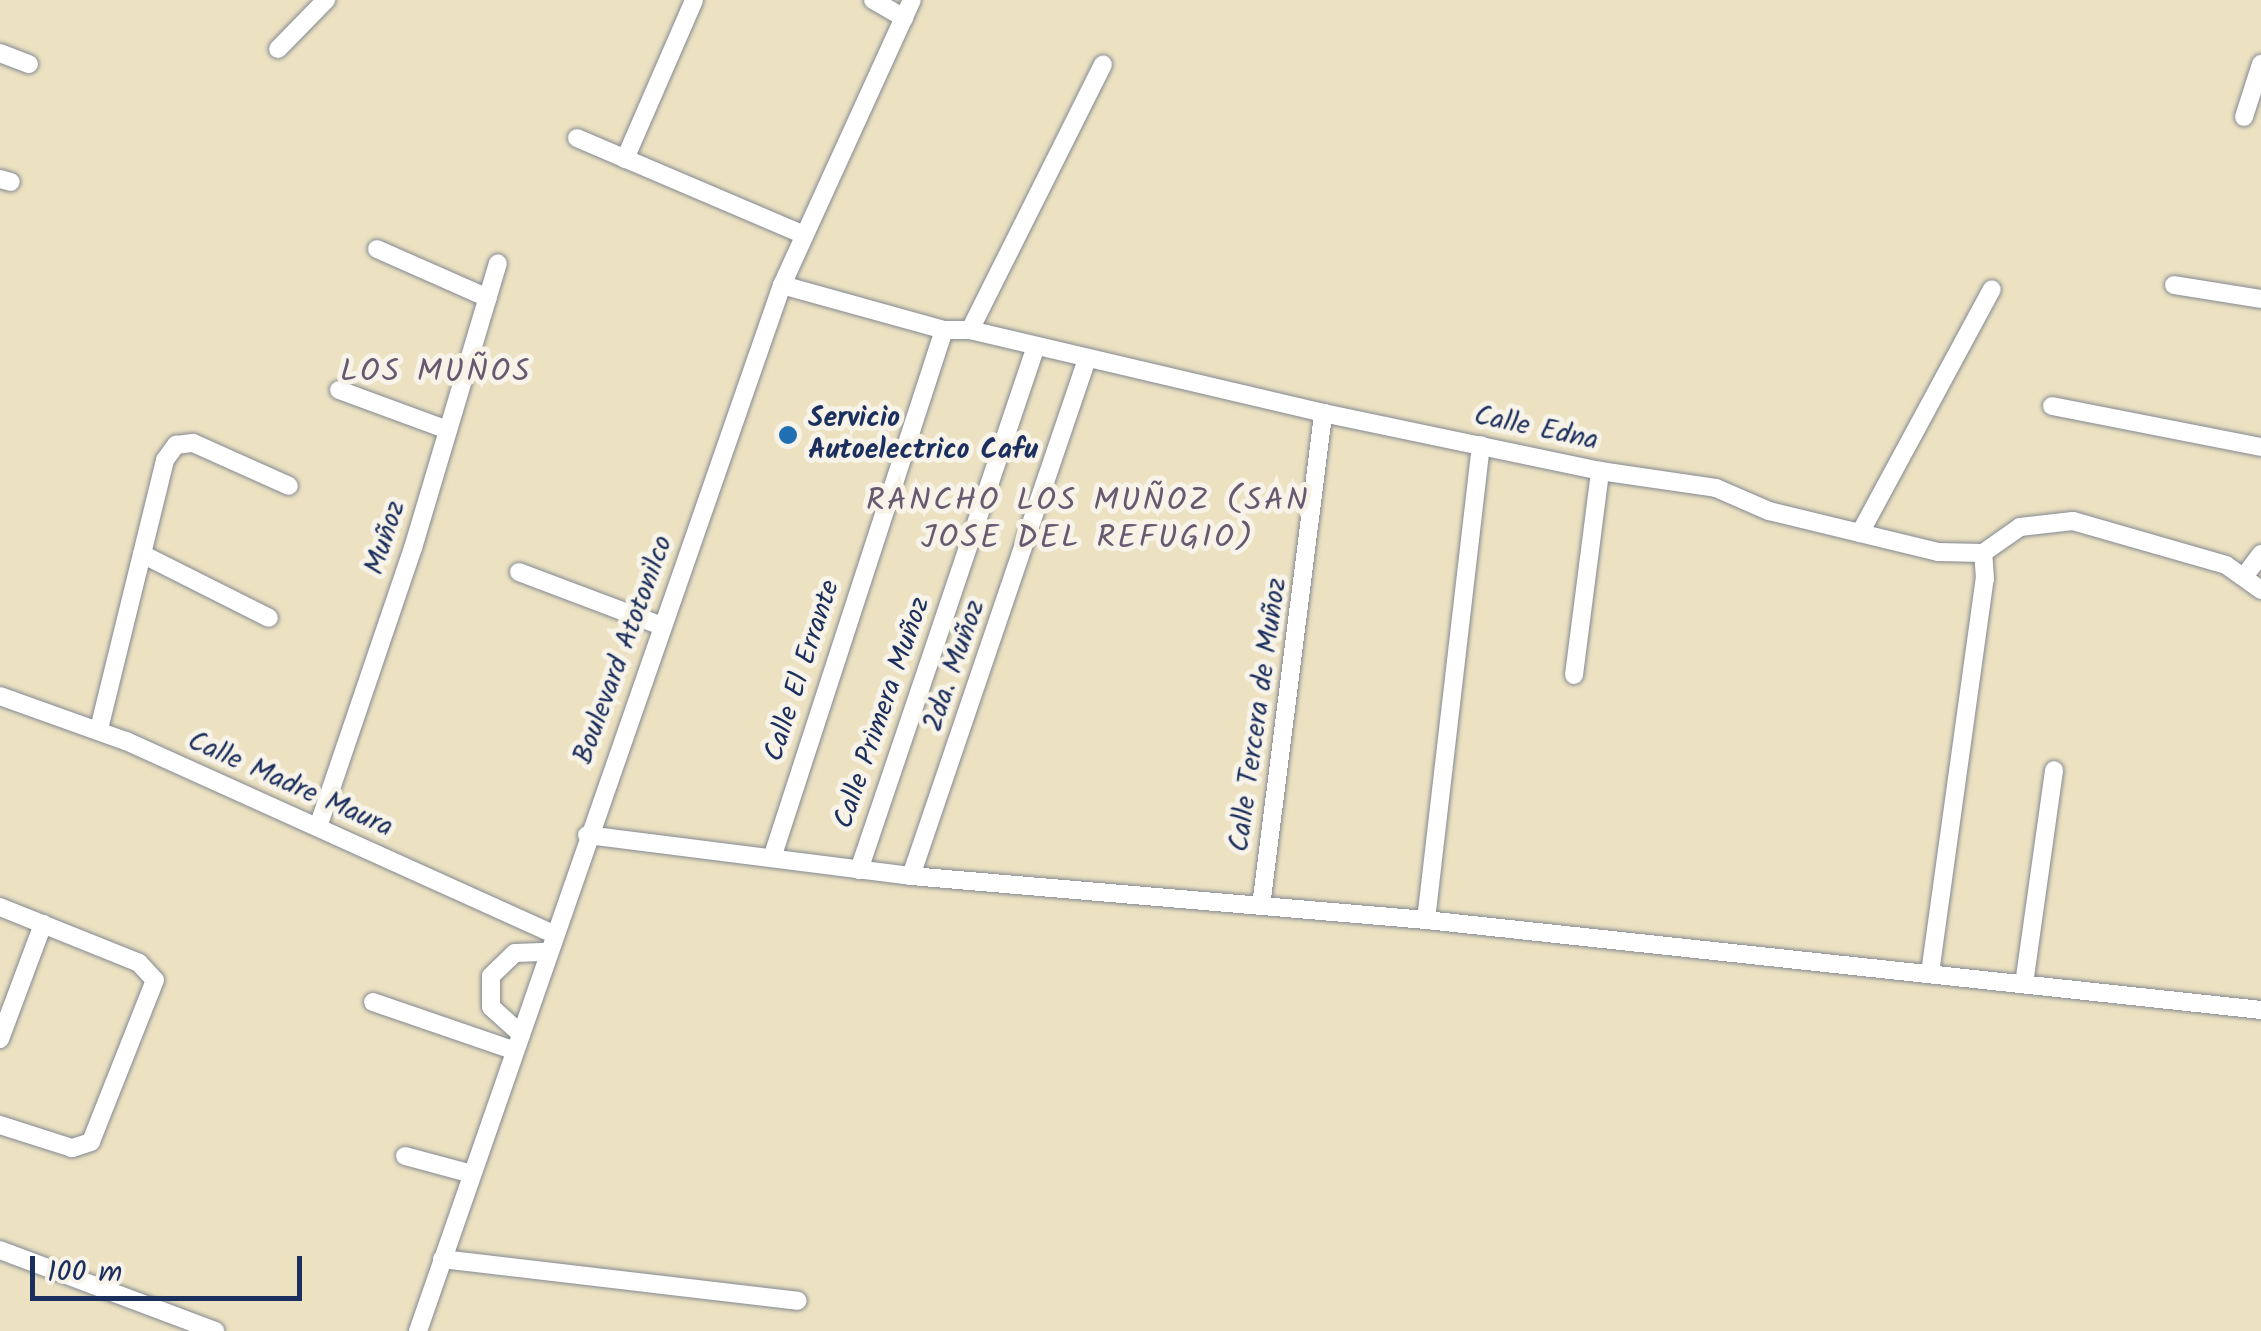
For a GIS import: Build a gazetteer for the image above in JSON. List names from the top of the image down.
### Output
{
  "streets": {
    "street": [
      "Calle Edna",
      "Muñoz",
      "Boulevard Atotonilco",
      "2da. Muñoz",
      "Calle El Errante",
      "Calle Primera Muñoz",
      "Calle Tercera de Muñoz",
      "Calle Madre Maura"
    ]
  },
  "crossings": [
    ["Calle Edna", "Boulevard Atotonilco"],
    ["Calle Edna", "2da. Muñoz"],
    ["Calle Edna", "Calle El Errante"],
    ["Calle Edna", "Calle Primera Muñoz"],
    ["Calle Edna", "Calle Tercera de Muñoz"],
    ["Muñoz", "Calle Madre Maura"],
    ["Boulevard Atotonilco", "Calle Madre Maura"]
  ],
  "districts": ["LOS MUÑOS", "RANCHO LOS MUÑOZ (SAN JOSE DEL REFUGIO)"],
  "places": ["Servicio Autoelectrico Cafu"],
  "scale_bar": "100 m"
}
